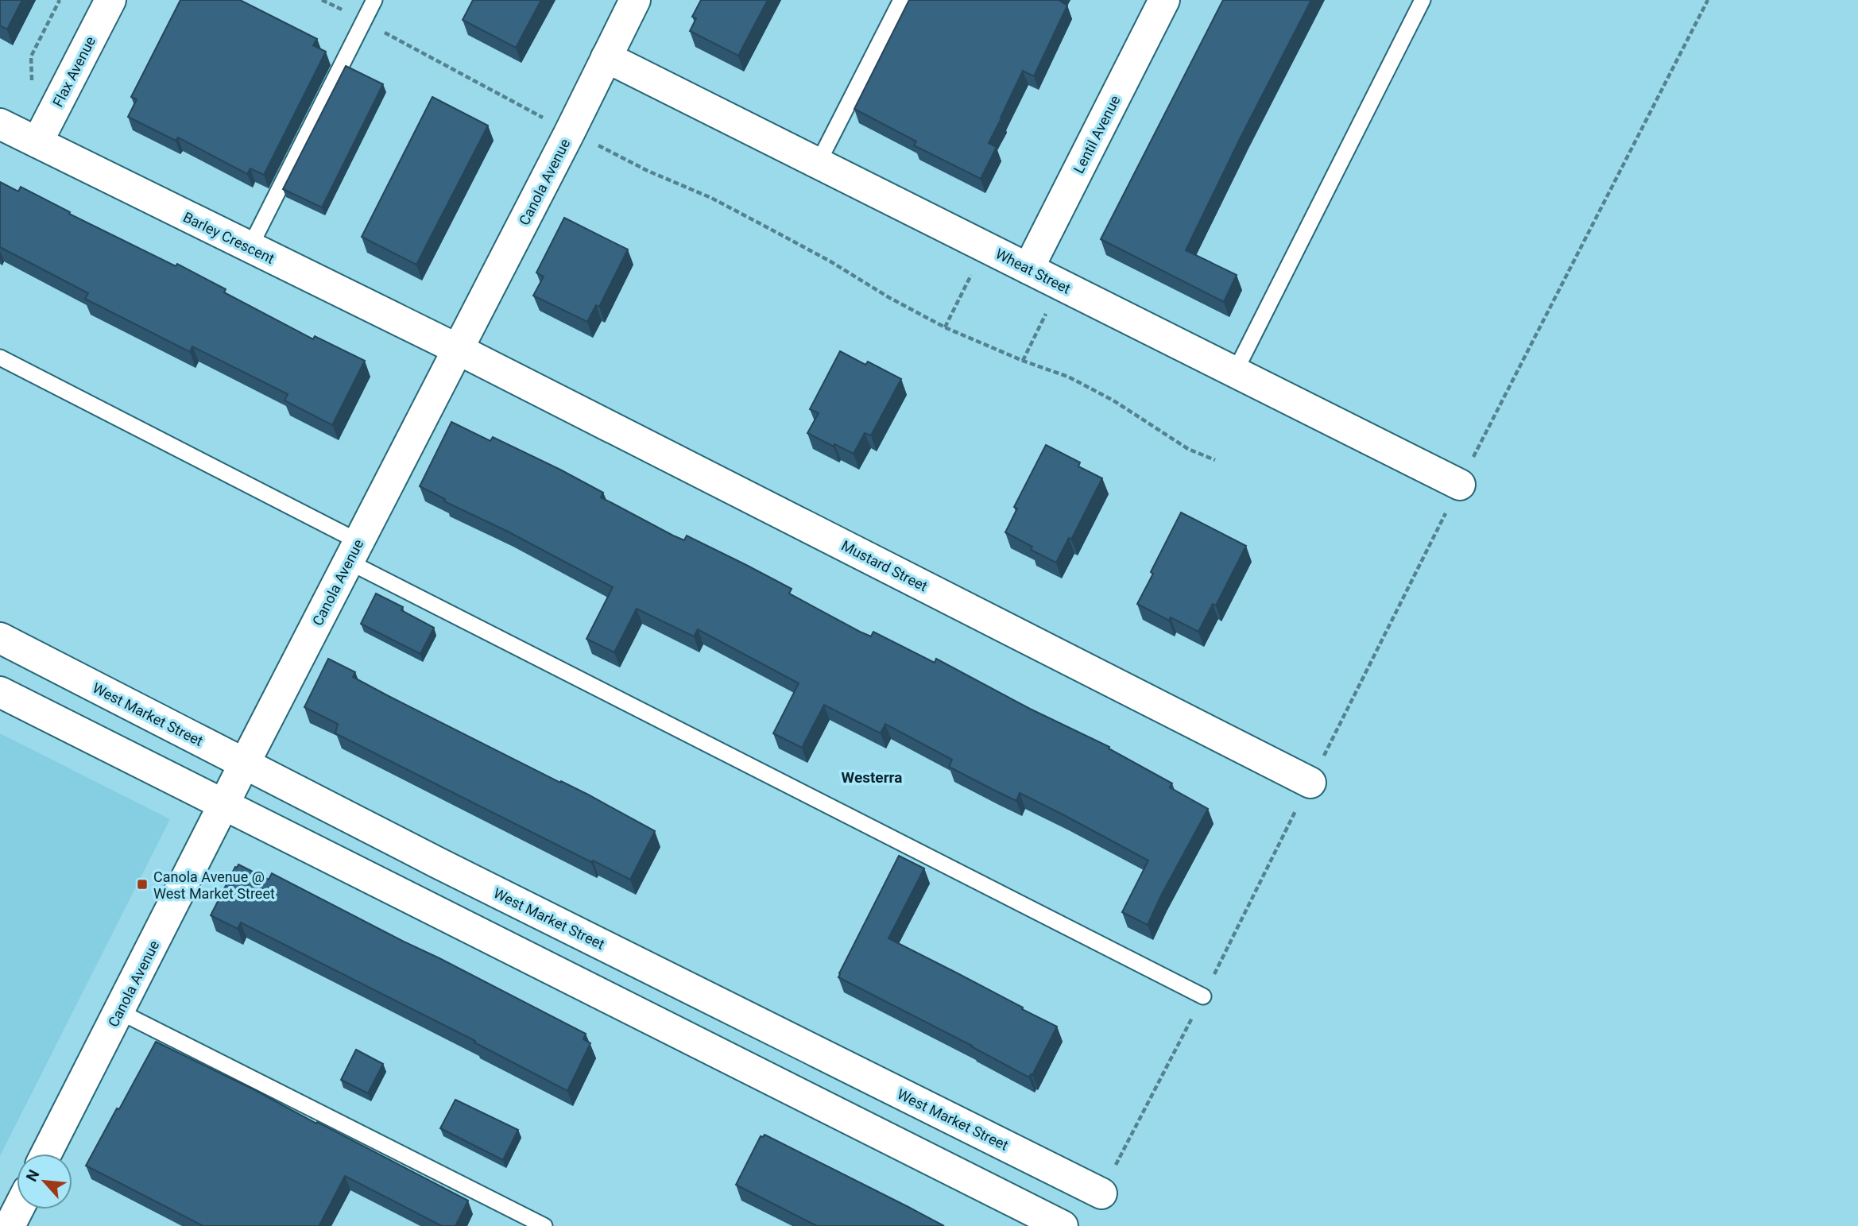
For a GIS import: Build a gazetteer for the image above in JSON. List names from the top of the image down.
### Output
{
  "streets": {
    "street": [
      "Flax Avenue",
      "Lentil Avenue",
      "Canola Avenue",
      "Barley Crescent",
      "Wheat Street",
      "Mustard Street",
      "West Market Street"
    ]
  },
  "crossings": [
    ["Flax Avenue", "Barley Crescent"],
    ["Lentil Avenue", "Wheat Street"],
    ["Canola Avenue", "Barley Crescent"],
    ["Canola Avenue", "Wheat Street"],
    ["Canola Avenue", "Mustard Street"],
    ["Canola Avenue", "West Market Street"],
    ["Barley Crescent", "Mustard Street"]
  ],
  "districts": ["Westerra"],
  "places": {
    "transit": ["Canola Avenue @ West Market Street"]
  },
  "north": "top left"
}
